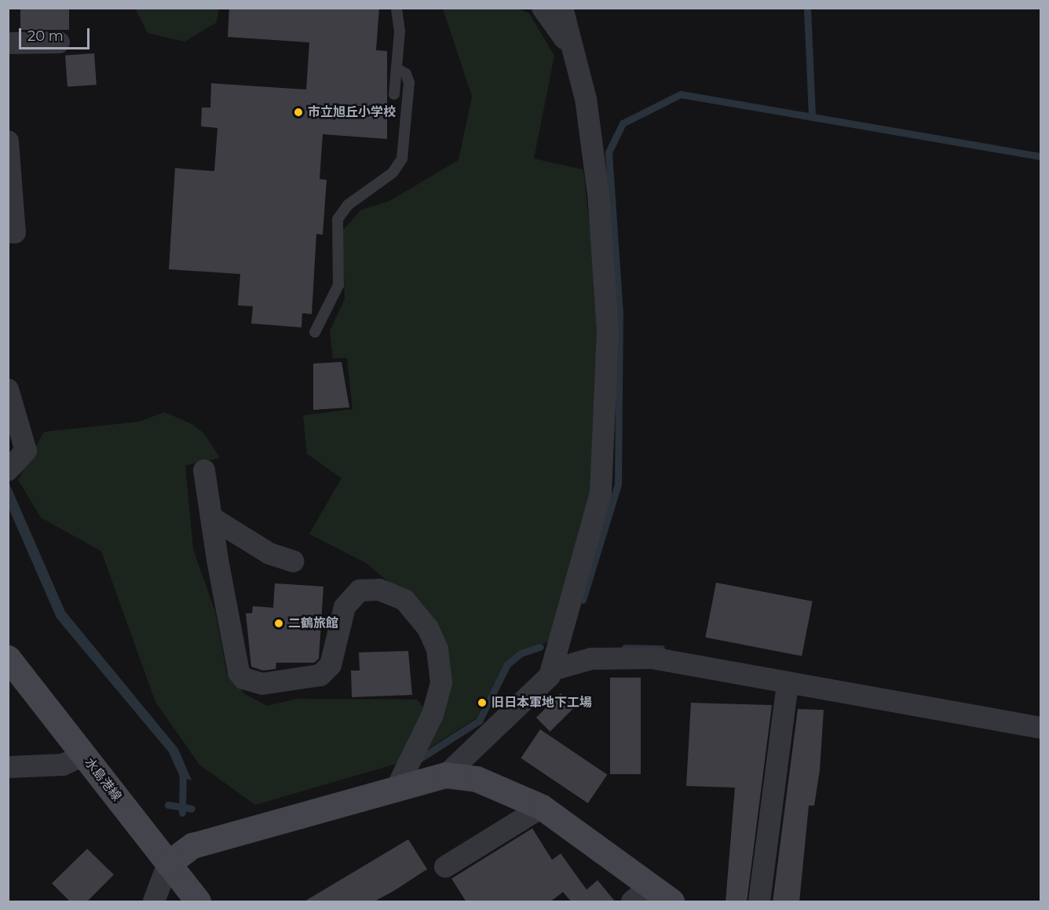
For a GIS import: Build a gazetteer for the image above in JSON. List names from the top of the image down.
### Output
{
  "streets": {
    "street": ["水島港線"]
  },
  "places": ["市立旭丘小学校", "二鶴旅館", "旧日本軍地下工場"],
  "scale_bar": "20 m"
}
